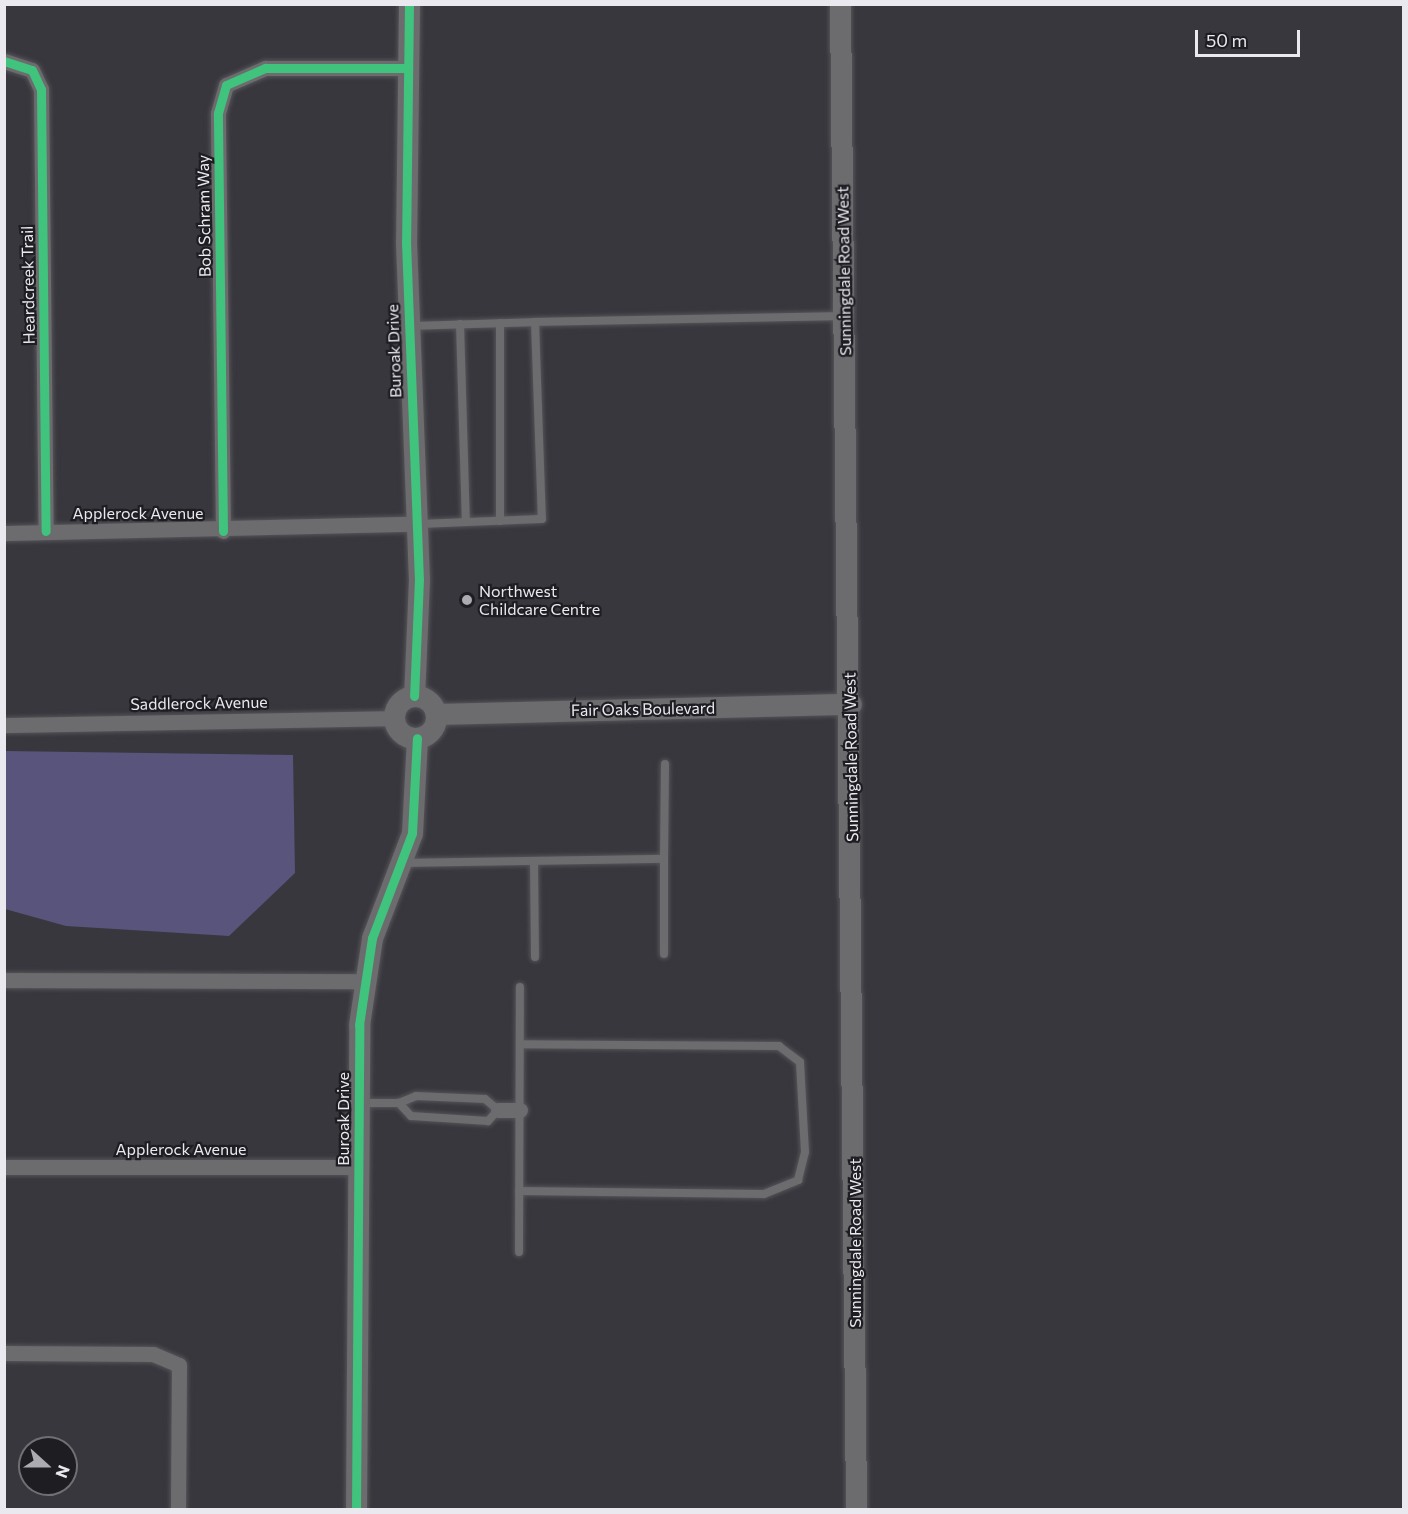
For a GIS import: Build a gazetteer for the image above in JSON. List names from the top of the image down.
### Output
{
  "streets": {
    "street": [
      "Bob Schram Way",
      "Sunningdale Road West",
      "Heardcreek Trail",
      "Buroak Drive",
      "Applerock Avenue",
      "Saddlerock Avenue",
      "Fair Oaks Boulevard"
    ]
  },
  "crossings": [
    ["Bob Schram Way", "Buroak Drive"],
    ["Bob Schram Way", "Applerock Avenue"],
    ["Sunningdale Road West", "Fair Oaks Boulevard"],
    ["Heardcreek Trail", "Applerock Avenue"],
    ["Buroak Drive", "Applerock Avenue"],
    ["Buroak Drive", "Saddlerock Avenue"],
    ["Buroak Drive", "Fair Oaks Boulevard"],
    ["Saddlerock Avenue", "Fair Oaks Boulevard"]
  ],
  "places": ["Northwest Childcare Centre"],
  "scale_bar": "50 m",
  "north": "right"
}
